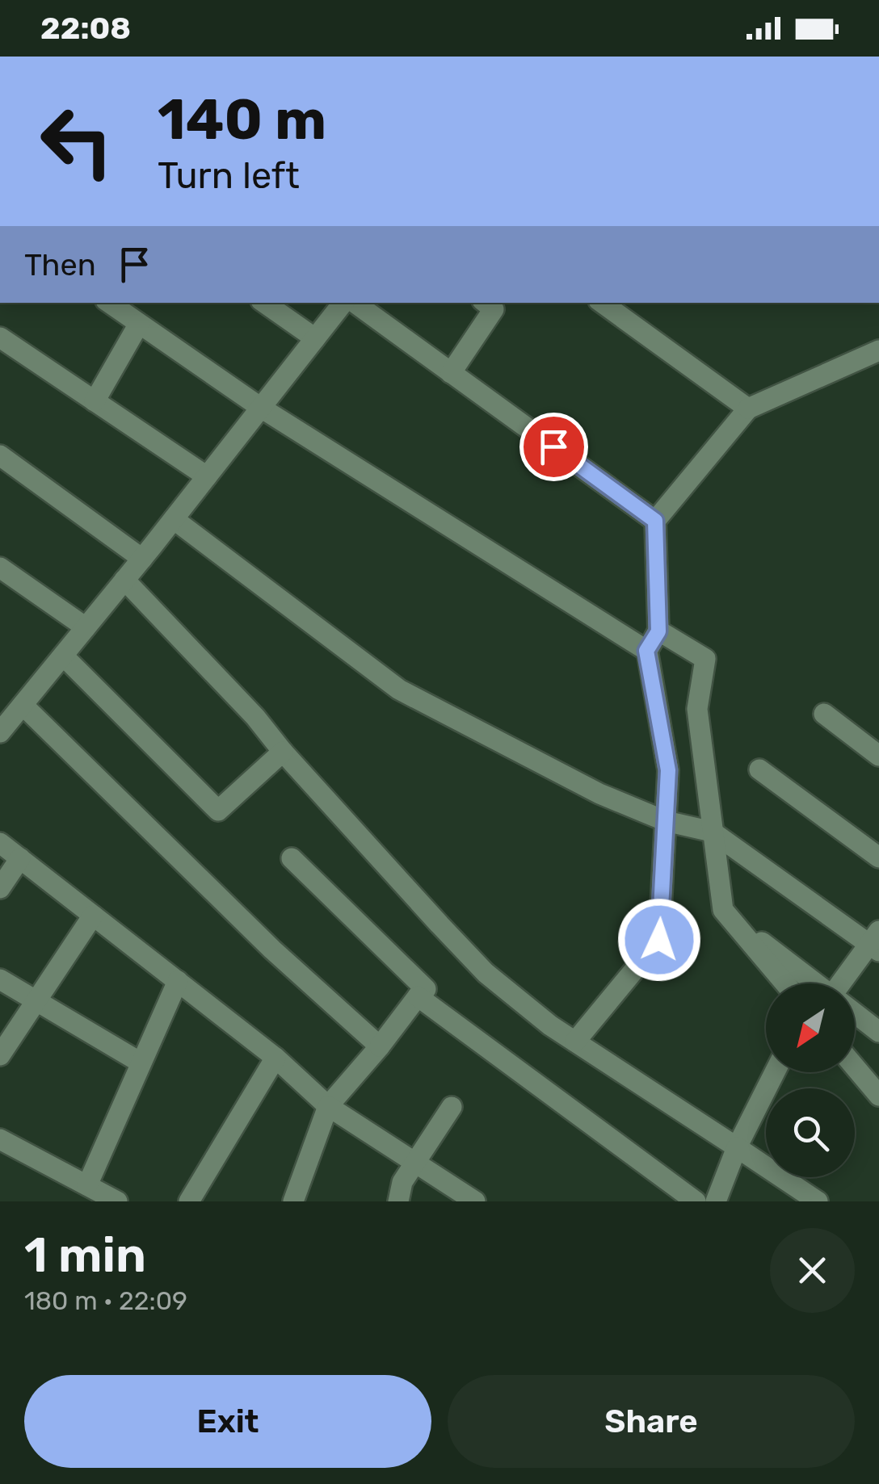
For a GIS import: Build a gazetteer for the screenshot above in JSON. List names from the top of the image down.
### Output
{
  "north": "bottom left",
  "page": {
    "status": "22:08",
    "turn": ["140 m", "Turn left"],
    "then": "Then",
    "heading": ["1 min", "180 m · 22:09"],
    "buttons": ["Exit", "Share"]
  }
}
